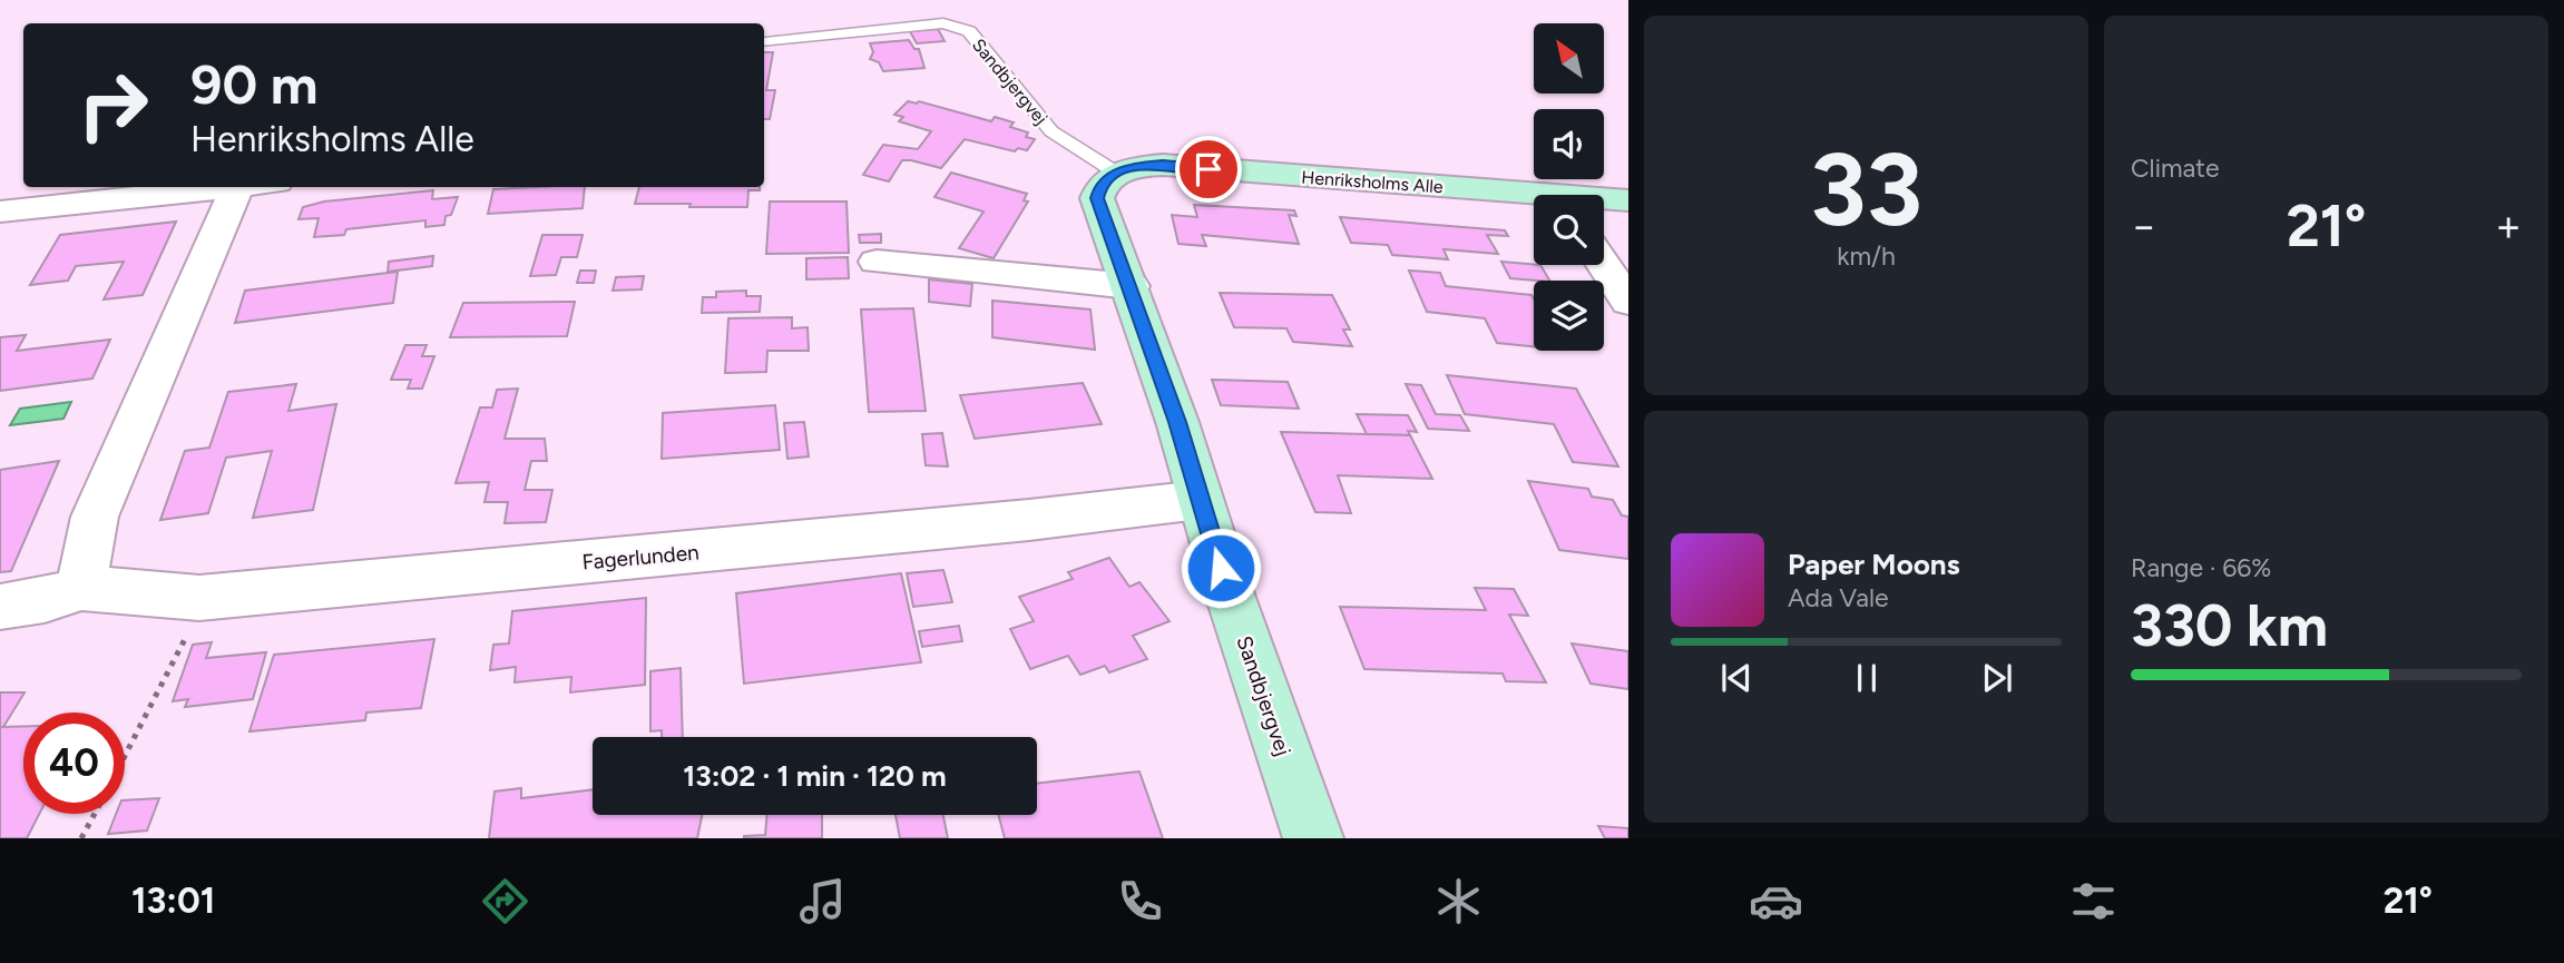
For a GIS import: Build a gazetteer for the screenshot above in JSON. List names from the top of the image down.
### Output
{
  "streets": {
    "street": ["Sandbjergvej", "Henriksholms Alle", "Fagerlunden"]
  },
  "crossings": [
    ["Sandbjergvej", "Henriksholms Alle"],
    ["Sandbjergvej", "Fagerlunden"]
  ],
  "north": "top left",
  "page": {
    "tile": [
      ["33", "km/h"],
      "Climate",
      ["Range · 66%", "330 km"]
    ],
    "turn": ["90 m", "Henriksholms Alle"],
    "heat": ["−", "21°", "+"],
    "song": ["Paper Moons", "Ada Vale"],
    "limit": "40",
    "trip": "13:02 · 1 min · 120 m",
    "tabs": ["13:01", "21°"]
  }
}
